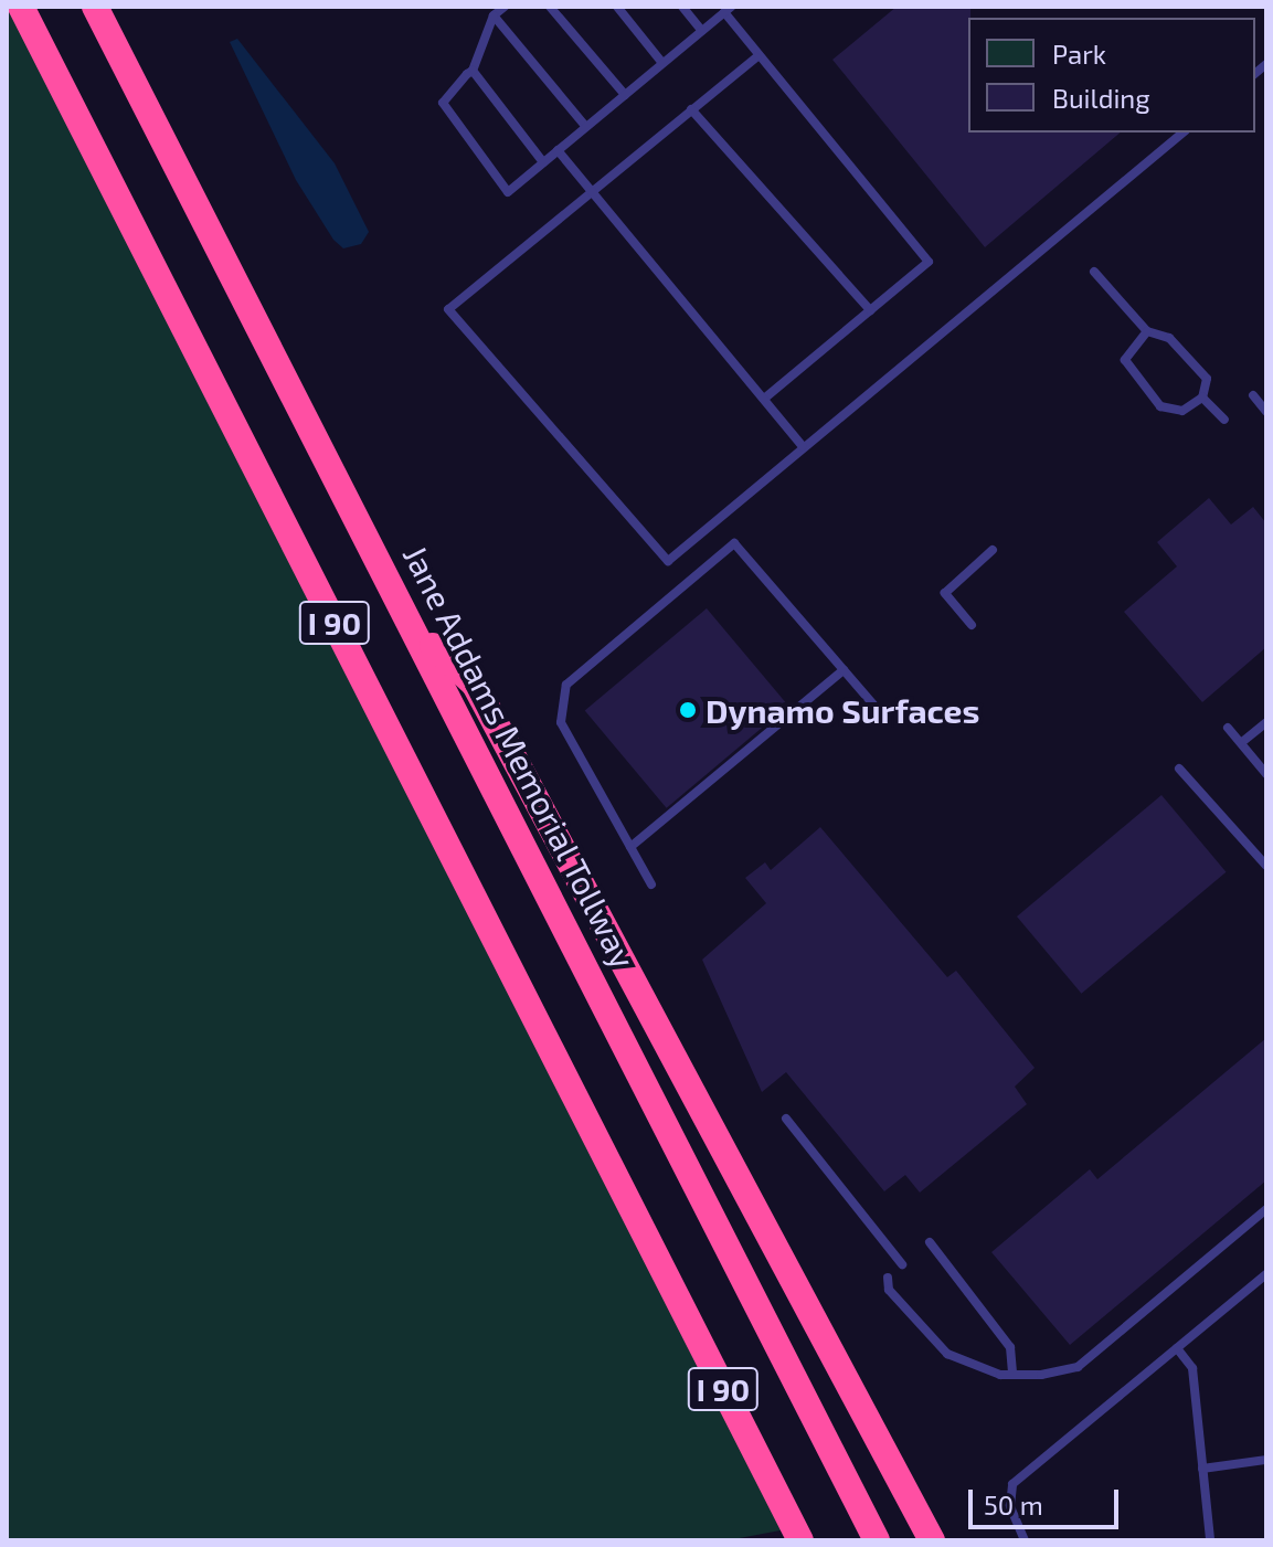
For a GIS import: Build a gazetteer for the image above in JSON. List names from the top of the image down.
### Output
{
  "streets": {
    "highway": ["I 90", "Jane Addams Memorial Tollway"]
  },
  "places": ["Dynamo Surfaces"],
  "legend": ["Park", "Building"],
  "scale_bar": "50 m"
}
